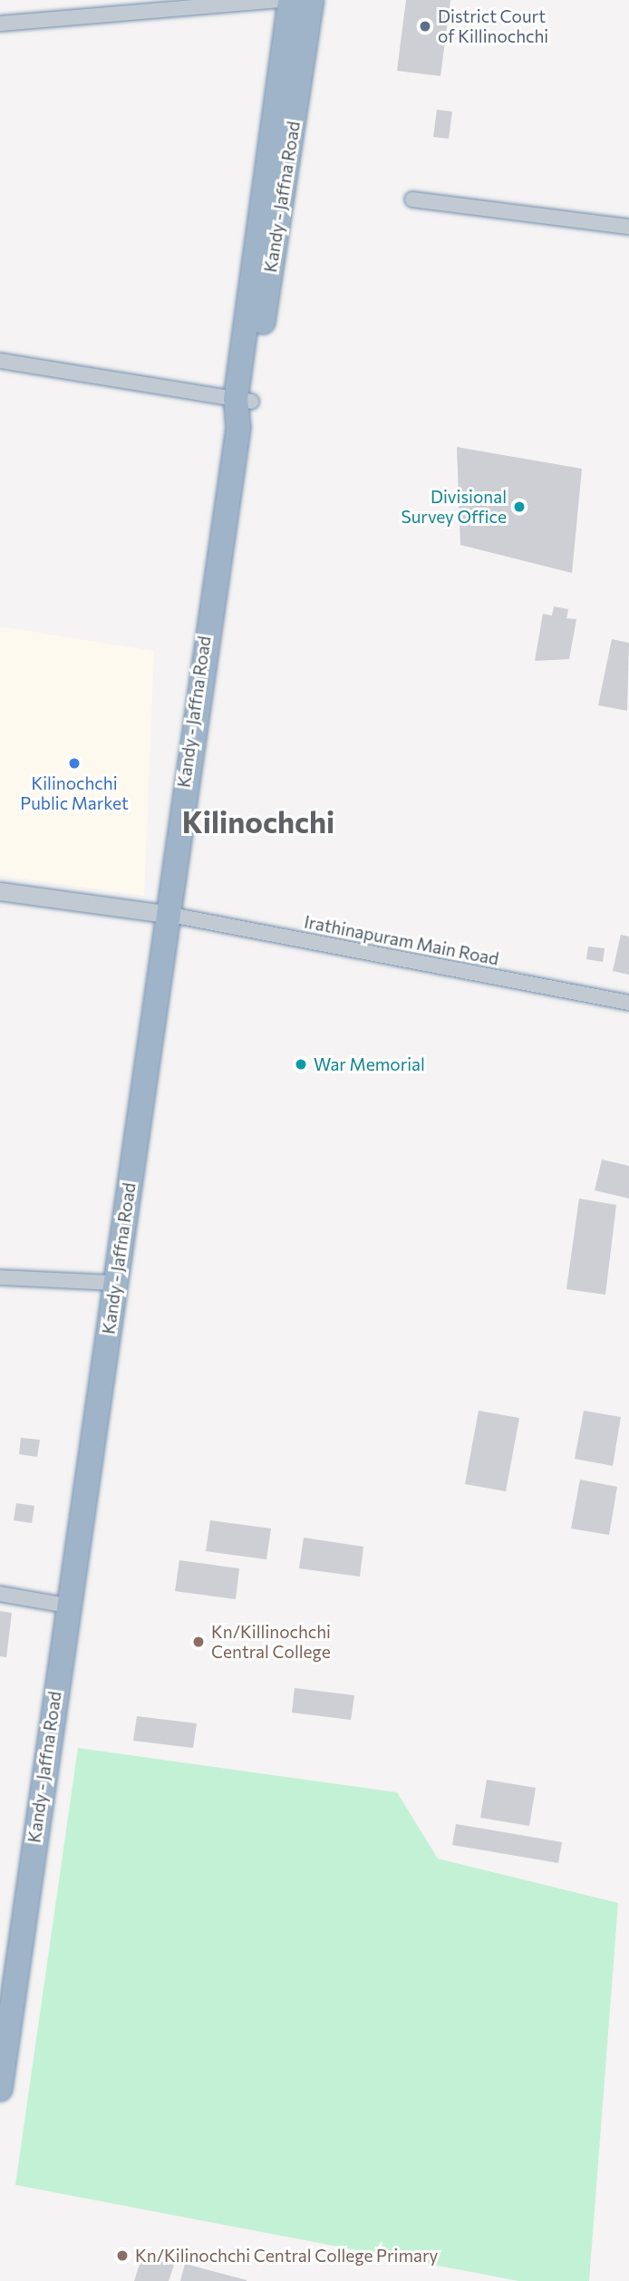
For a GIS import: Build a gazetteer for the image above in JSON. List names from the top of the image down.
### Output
{
  "streets": {
    "highway": ["Kandy - Jaffna Road"],
    "street": ["Irathinapuram Main Road"]
  },
  "crossings": [
    ["Kandy - Jaffna Road", "Irathinapuram Main Road"]
  ],
  "districts": ["Kilinochchi"],
  "places": [
    "District Court of Killinochchi",
    "Divisional Survey Office",
    "Kilinochchi Public Market",
    "War Memorial",
    "Kn/Killinochchi Central College",
    "Kn/Kilinochchi Central College Primary"
  ]
}
